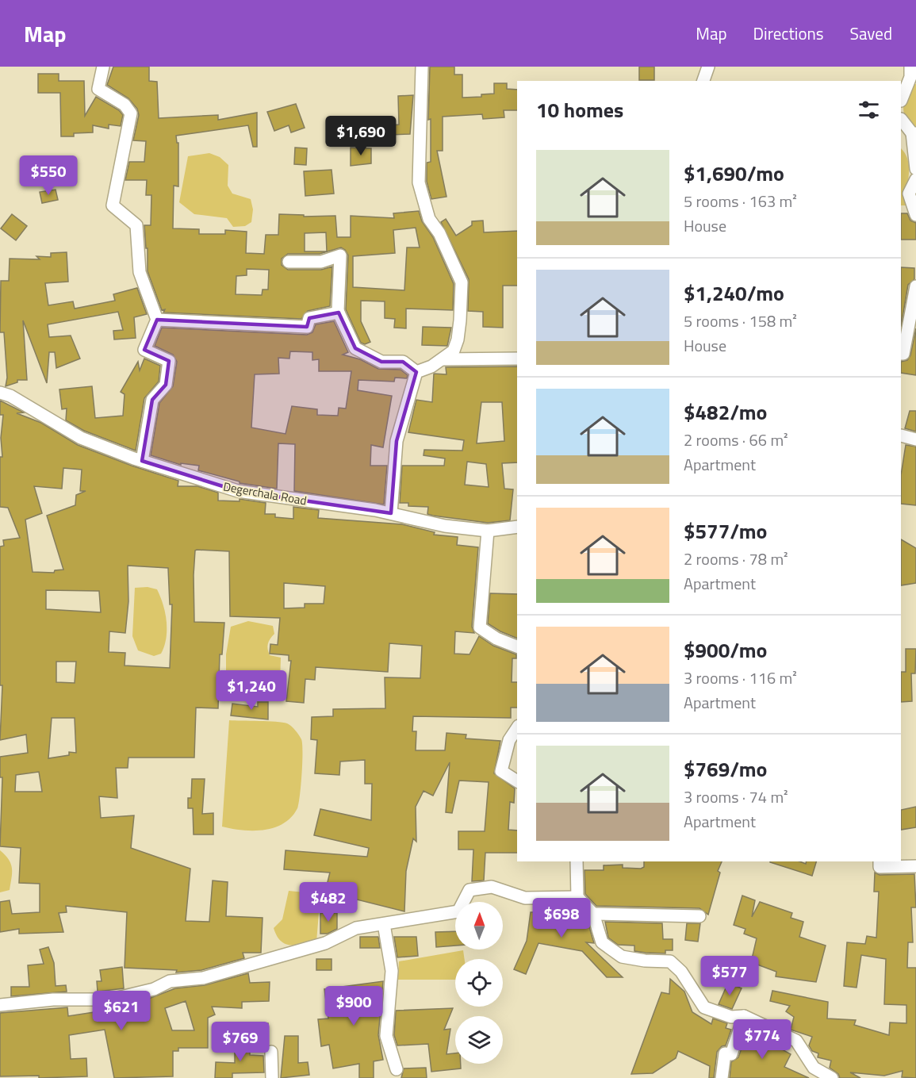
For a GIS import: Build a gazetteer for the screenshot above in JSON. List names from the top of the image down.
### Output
{
  "streets": {
    "street": ["Degerchala Road"]
  },
  "north": "top",
  "page": {
    "header": "Map",
    "nav": ["Map", "Directions", "Saved"],
    "heading": "10 homes",
    "price": [
      "$1,690",
      "$550",
      "$1,240",
      "$482",
      "$698",
      "$577",
      "$900",
      "$621",
      "$774",
      "$769"
    ],
    "list": [
      {
        "name": "$1,690/mo",
        "note": "5 rooms · 163 m² · House"
      },
      {
        "name": "$1,240/mo",
        "note": "5 rooms · 158 m² · House"
      },
      {
        "name": "$482/mo",
        "note": "2 rooms · 66 m² · Apartment"
      },
      {
        "name": "$577/mo",
        "note": "2 rooms · 78 m² · Apartment"
      },
      {
        "name": "$900/mo",
        "note": "3 rooms · 116 m² · Apartment"
      },
      {
        "name": "$769/mo",
        "note": "3 rooms · 74 m² · Apartment"
      }
    ]
  }
}
